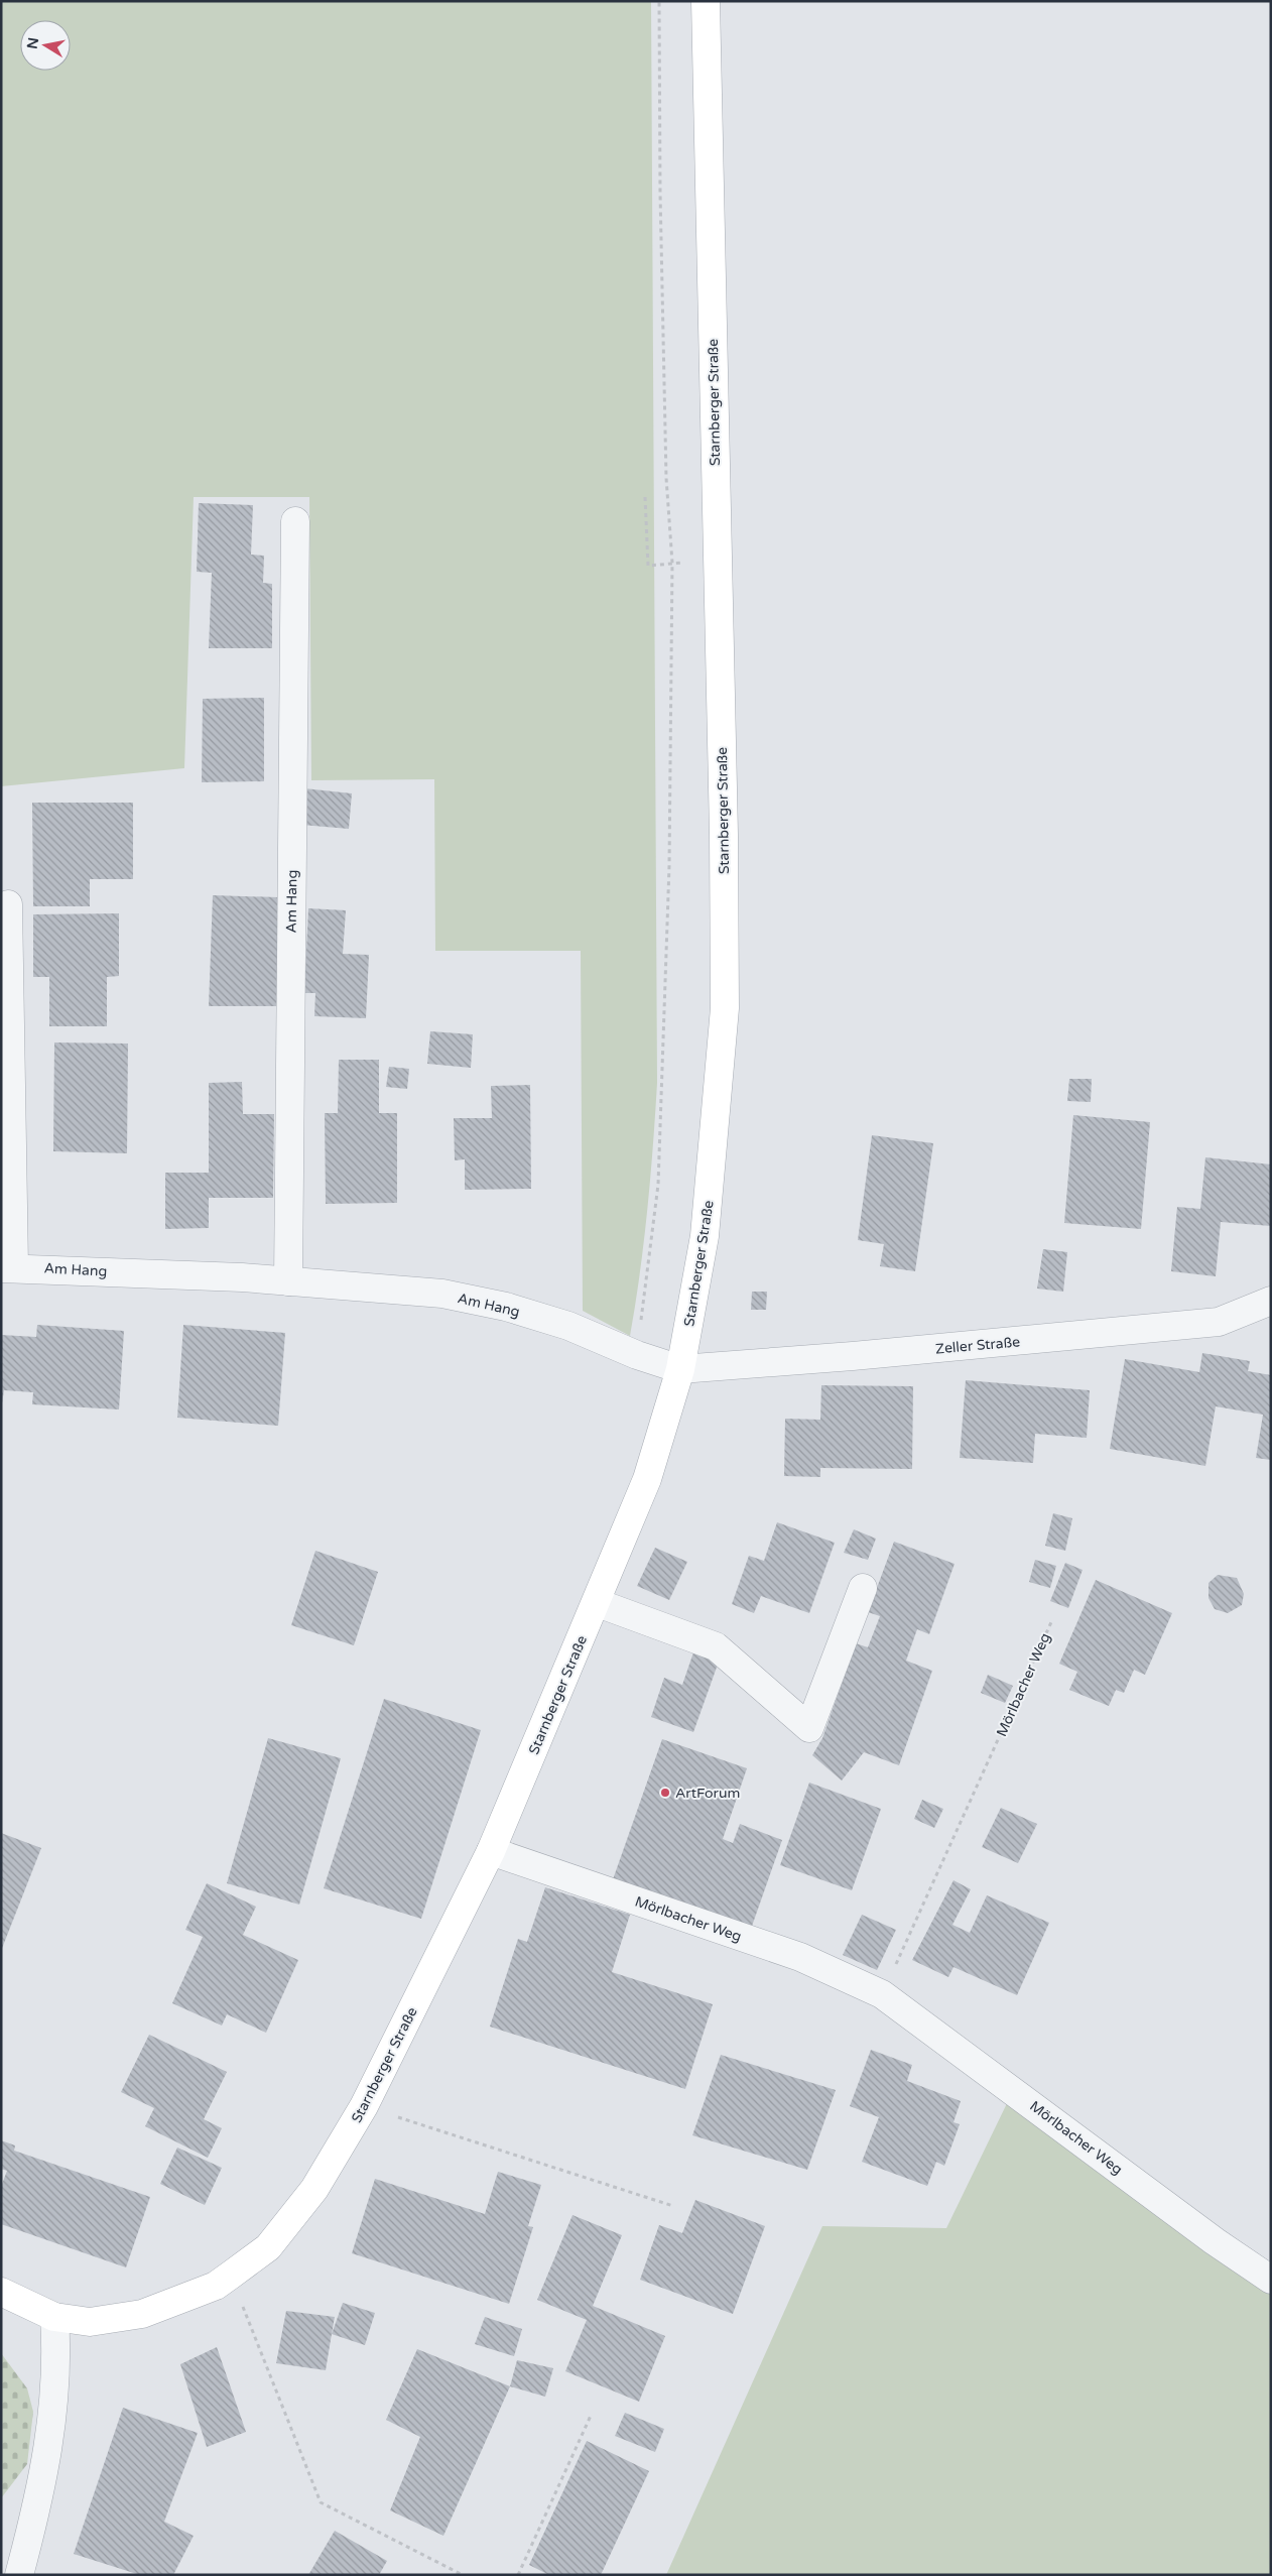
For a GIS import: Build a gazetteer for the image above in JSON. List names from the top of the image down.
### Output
{
  "streets": {
    "main road": ["Starnberger Straße"],
    "street": ["Am Hang", "Zeller Straße", "Mörlbacher Weg"]
  },
  "crossings": [
    ["Starnberger Straße", "Am Hang"],
    ["Starnberger Straße", "Zeller Straße"],
    ["Starnberger Straße", "Mörlbacher Weg"],
    ["Am Hang", "Zeller Straße"]
  ],
  "places": ["ArtForum"],
  "north": "left"
}
